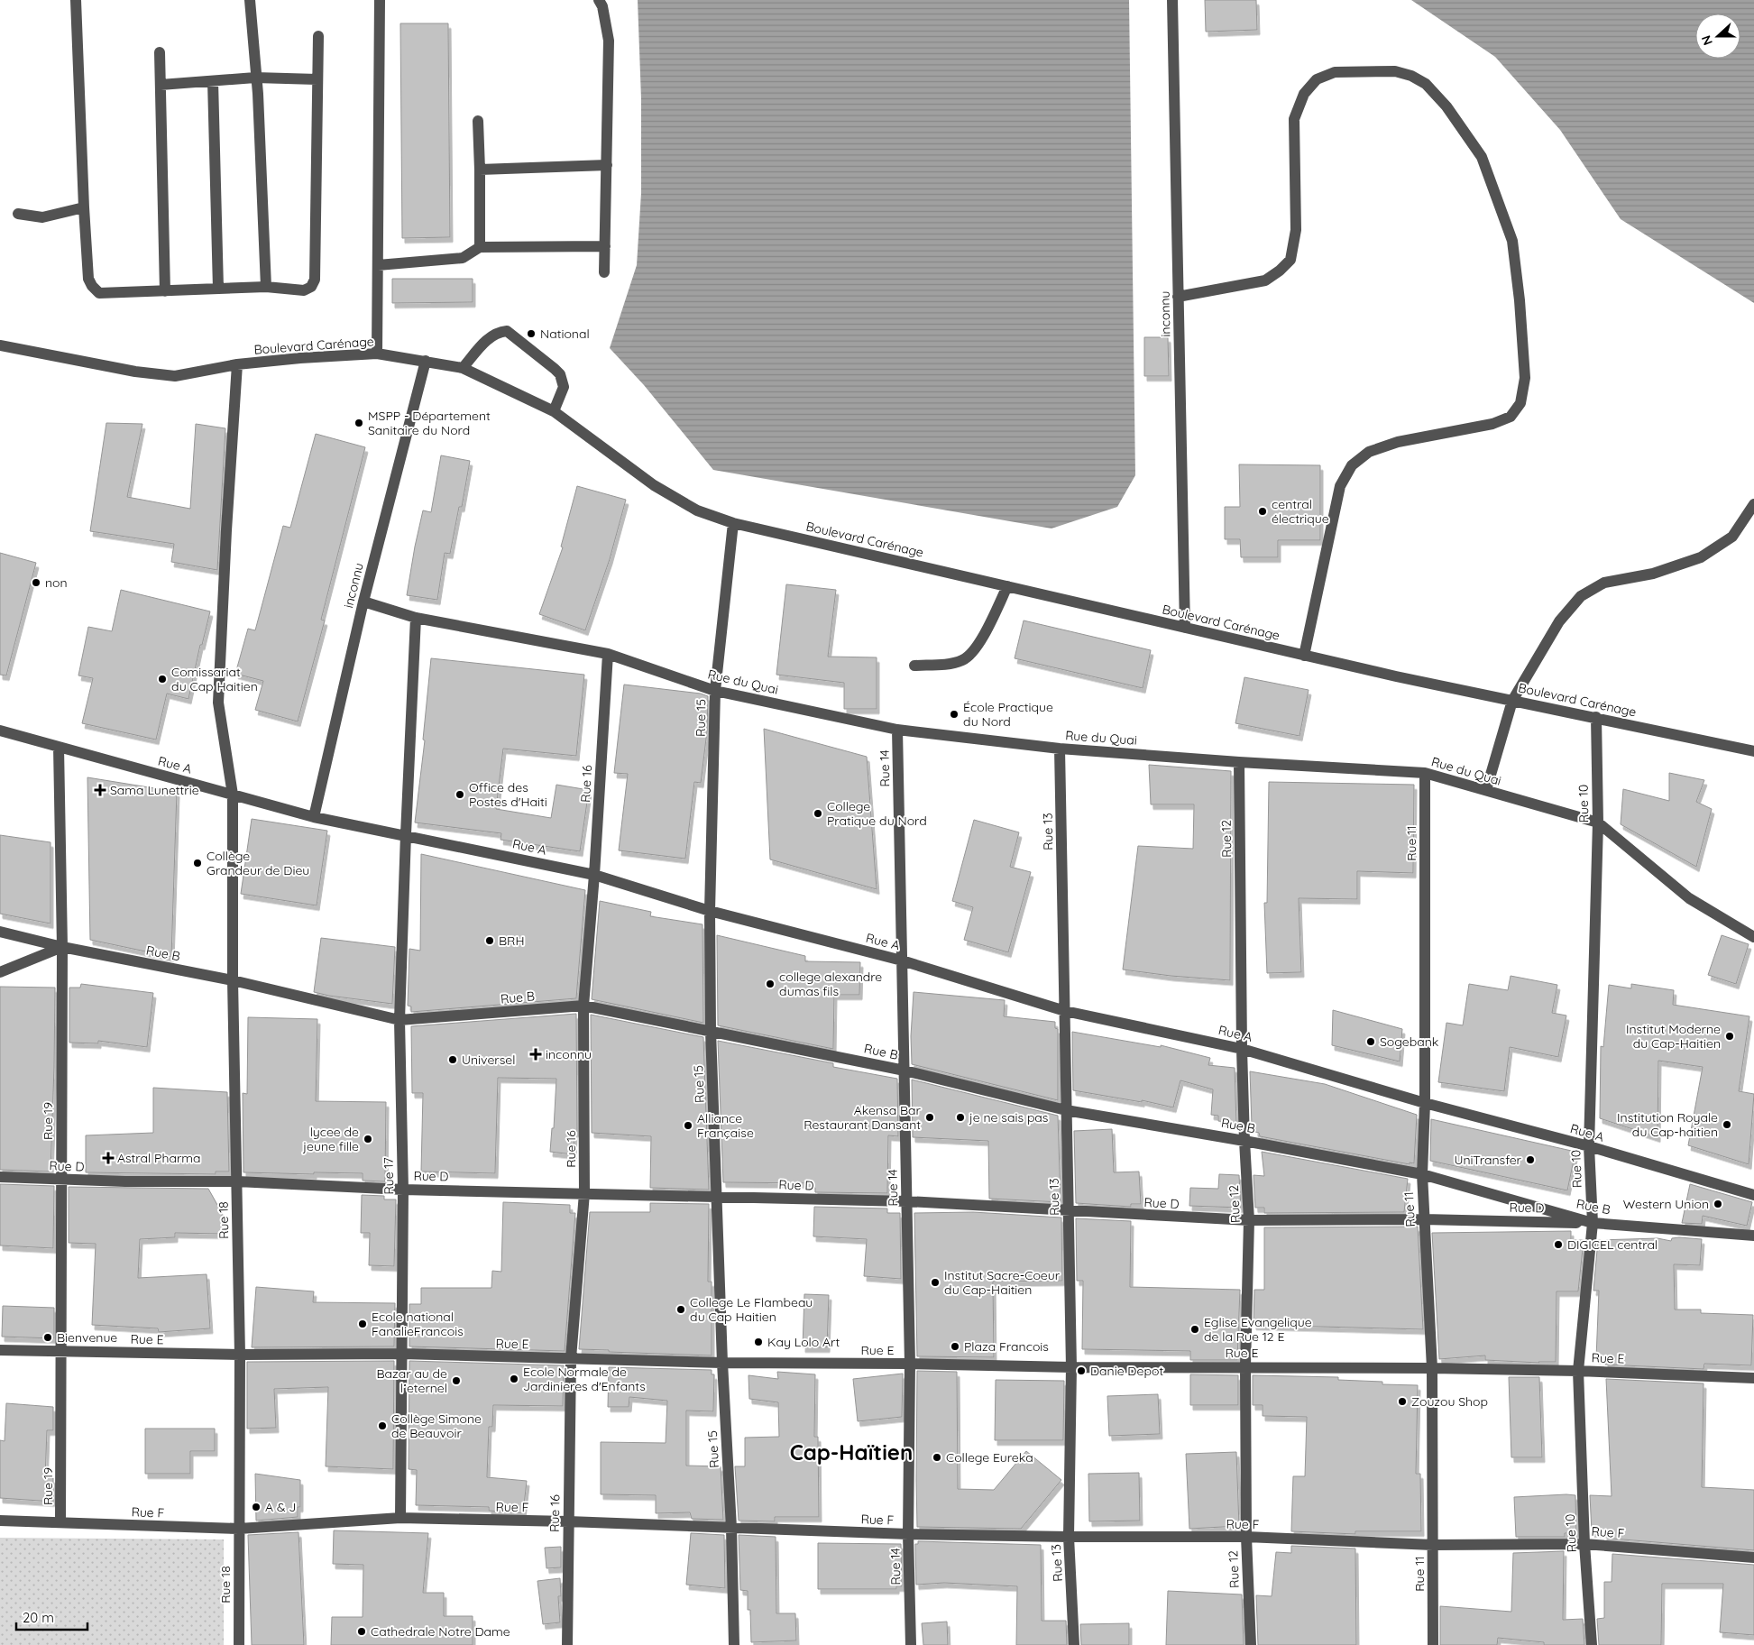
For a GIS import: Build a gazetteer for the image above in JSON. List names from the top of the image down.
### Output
{
  "streets": {
    "street": [
      "inconnu",
      "Boulevard Carénage",
      "Rue du Quai",
      "Rue 15",
      "Rue A",
      "Rue 14",
      "Rue 16",
      "Rue 10",
      "Rue 13",
      "Rue 12",
      "Rue 11",
      "Rue B",
      "Rue 19",
      "Rue D",
      "Rue 17",
      "Rue 18",
      "Rue E",
      "Rue F"
    ]
  },
  "crossings": [
    ["inconnu", "Boulevard Carénage"],
    ["inconnu", "Rue du Quai"],
    ["inconnu", "Rue A"],
    ["Boulevard Carénage", "Rue 15"],
    ["Boulevard Carénage", "Rue 10"],
    ["Boulevard Carénage", "Rue 18"],
    ["Rue du Quai", "Rue 15"],
    ["Rue du Quai", "Rue 14"],
    ["Rue du Quai", "Rue 16"],
    ["Rue du Quai", "Rue 10"],
    ["Rue du Quai", "Rue 13"],
    ["Rue du Quai", "Rue 12"],
    ["Rue du Quai", "Rue 11"],
    ["Rue 15", "Rue A"],
    ["Rue 15", "Rue B"],
    ["Rue 15", "Rue D"],
    ["Rue 15", "Rue E"],
    ["Rue 15", "Rue F"],
    ["Rue A", "Rue 14"],
    ["Rue A", "Rue 16"],
    ["Rue A", "Rue 10"],
    ["Rue A", "Rue 13"],
    ["Rue A", "Rue 12"],
    ["Rue A", "Rue 11"],
    ["Rue A", "Rue 19"],
    ["Rue A", "Rue 17"],
    ["Rue A", "Rue 18"],
    ["Rue 14", "Rue B"],
    ["Rue 14", "Rue D"],
    ["Rue 14", "Rue E"],
    ["Rue 14", "Rue F"],
    ["Rue 16", "Rue B"],
    ["Rue 16", "Rue D"],
    ["Rue 16", "Rue E"],
    ["Rue 16", "Rue F"],
    ["Rue 10", "Rue B"],
    ["Rue 10", "Rue D"],
    ["Rue 10", "Rue E"],
    ["Rue 10", "Rue F"],
    ["Rue 13", "Rue B"],
    ["Rue 13", "Rue D"],
    ["Rue 13", "Rue E"],
    ["Rue 13", "Rue F"],
    ["Rue 12", "Rue B"],
    ["Rue 12", "Rue D"],
    ["Rue 12", "Rue E"],
    ["Rue 12", "Rue F"],
    ["Rue 11", "Rue B"],
    ["Rue 11", "Rue D"],
    ["Rue 11", "Rue E"],
    ["Rue 11", "Rue F"],
    ["Rue B", "Rue 19"],
    ["Rue B", "Rue D"],
    ["Rue B", "Rue 17"],
    ["Rue B", "Rue 18"],
    ["Rue 19", "Rue D"],
    ["Rue 19", "Rue E"],
    ["Rue 19", "Rue F"],
    ["Rue D", "Rue 17"],
    ["Rue D", "Rue 18"],
    ["Rue 17", "Rue E"],
    ["Rue 17", "Rue F"],
    ["Rue 18", "Rue E"],
    ["Rue 18", "Rue F"]
  ],
  "districts": ["Cap-Haïtien"],
  "places": {
    "other": [
      "National",
      "MSPP - Département Sanitaire du Nord",
      "central électrique",
      "non",
      "Comissariat du Cap Haitien",
      "École Practique du Nord",
      "Office des Postes d'Haiti",
      "College Pratique du Nord",
      "Collège Grandeur de Dieu",
      "BRH",
      "college alexandre dumas fils",
      "Institut Moderne du Cap-Haitien",
      "Sogebank",
      "Universel",
      "Akensa Bar Restaurant Dansant",
      "je ne sais pas",
      "Institution Royale du Cap-haitien",
      "Alliance Française",
      "lycee de jeune fille",
      "UniTransfer",
      "Western Union",
      "DIGICEL central",
      "Institut Sacre-Coeur du Cap-Haitien",
      "College Le Flambeau du Cap Haitien",
      "Ecole national FanalieFrancois",
      "Eglise Evangelique de la Rue 12 E",
      "Bienvenue",
      "Kay Lolo Art",
      "Plaza Francois",
      "Danie Depot",
      "Ecole Normale de Jardinieres d'Enfants",
      "Bazar au de l´eternel",
      "Zouzou Shop",
      "Collège Simone de Beauvoir",
      "College Eureka",
      "A & J",
      "Cathedrale Notre Dame"
    ],
    "health": ["Sama Lunettrie", "inconnu", "Astral Pharma"]
  },
  "scale_bar": "20 m",
  "north": "left"
}
